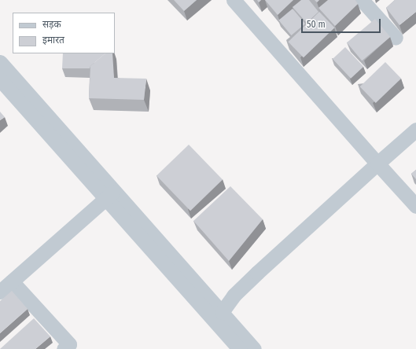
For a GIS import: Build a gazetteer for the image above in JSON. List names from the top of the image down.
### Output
{
  "legend": ["सड़क", "इमारत"],
  "scale_bar": "50 m"
}
